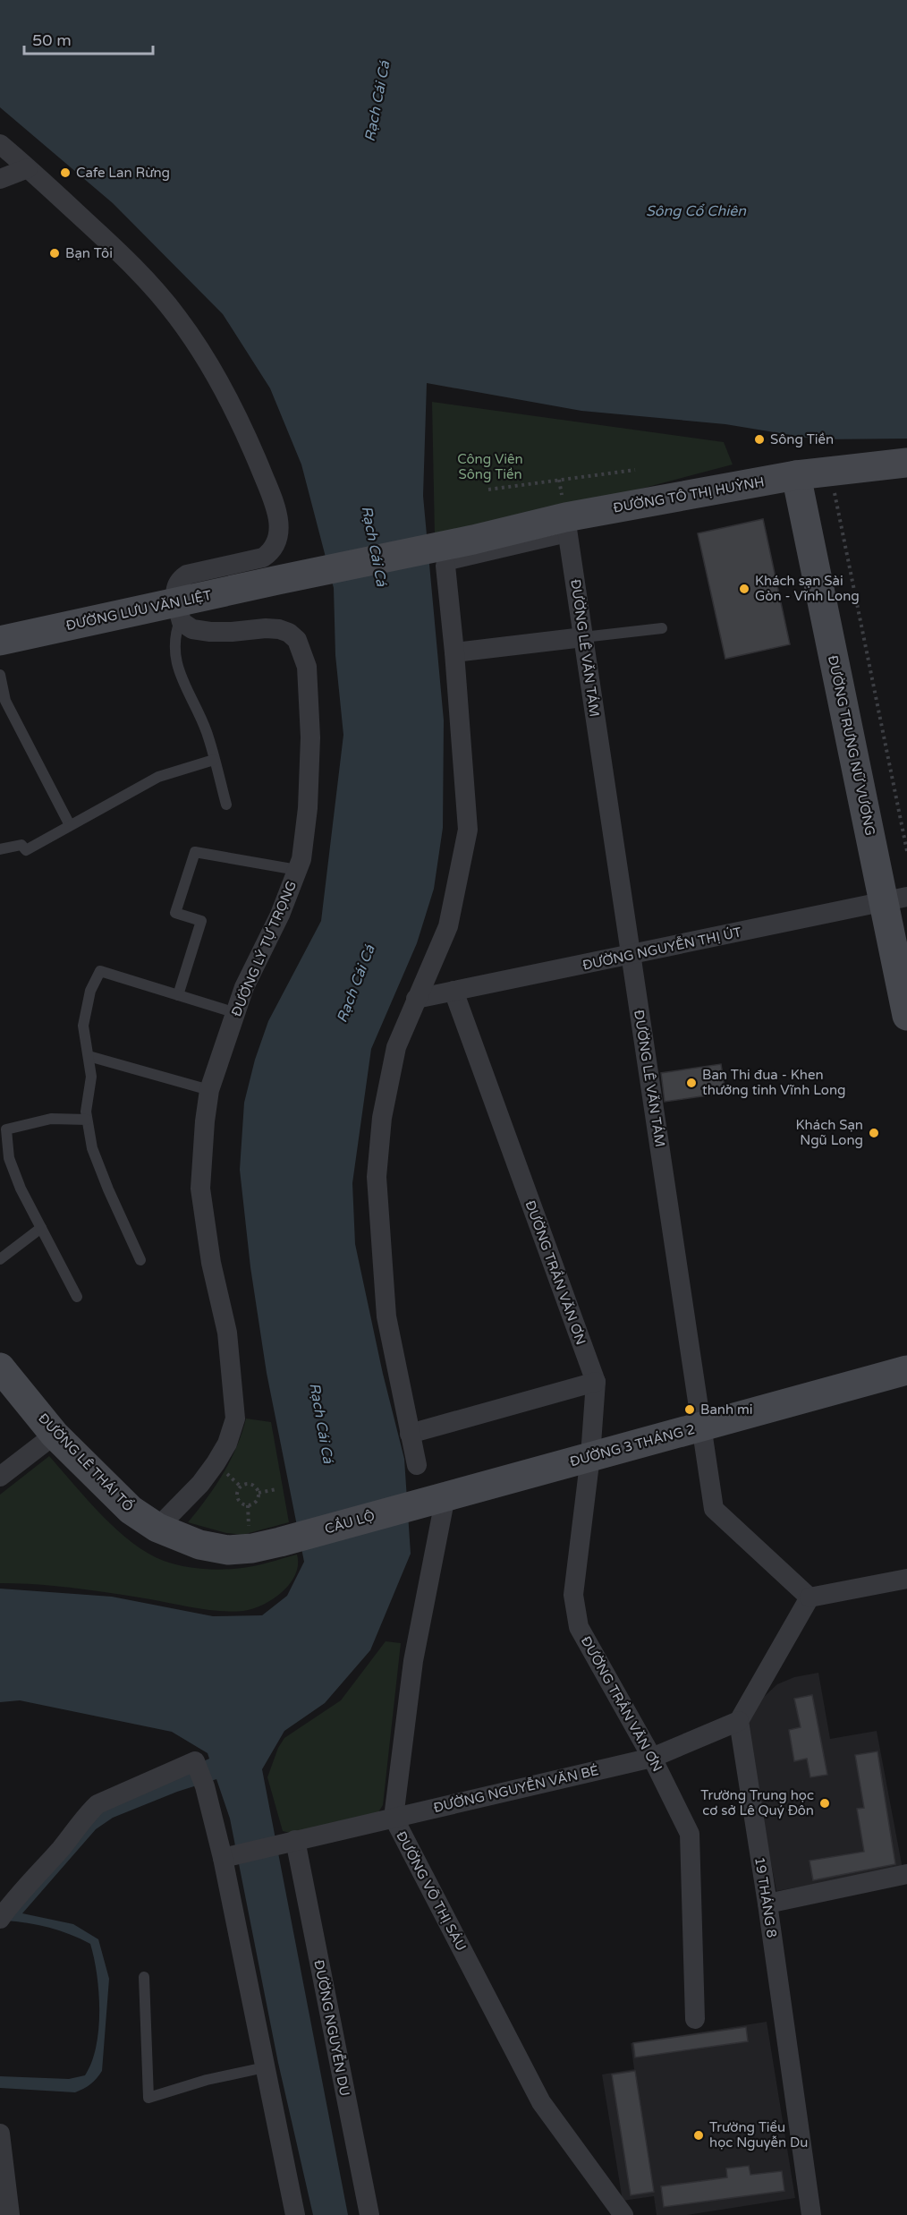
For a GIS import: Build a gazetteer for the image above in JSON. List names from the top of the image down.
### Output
{
  "streets": {
    "main road": [
      "ĐƯỜNG TÔ THỊ HUỲNH",
      "ĐƯỜNG LƯU VĂN LIỆT",
      "ĐƯỜNG TRƯNG NỮ VƯƠNG",
      "ĐƯỜNG 3 THÁNG 2",
      "ĐƯỜNG LÊ THÁI TỔ",
      "CẦU LỘ"
    ],
    "street": [
      "ĐƯỜNG LÊ VĂN TÁM",
      "ĐƯỜNG LÝ TỰ TRỌNG",
      "ĐƯỜNG NGUYỄN THỊ ÚT",
      "ĐƯỜNG TRẦN VĂN ƠN",
      "ĐƯỜNG NGUYỄN VĂN BÉ",
      "ĐƯỜNG VÕ THỊ SÁU",
      "19 THÁNG 8",
      "ĐƯỜNG NGUYỄN DU"
    ]
  },
  "crossings": [
    ["ĐƯỜNG TÔ THỊ HUỲNH", "ĐƯỜNG LƯU VĂN LIỆT"],
    ["ĐƯỜNG TÔ THỊ HUỲNH", "ĐƯỜNG LÊ VĂN TÁM"],
    ["ĐƯỜNG TÔ THỊ HUỲNH", "ĐƯỜNG TRƯNG NỮ VƯƠNG"],
    ["ĐƯỜNG LƯU VĂN LIỆT", "ĐƯỜNG LÝ TỰ TRỌNG"],
    ["ĐƯỜNG LÊ VĂN TÁM", "ĐƯỜNG NGUYỄN THỊ ÚT"],
    ["ĐƯỜNG LÊ VĂN TÁM", "ĐƯỜNG 3 THÁNG 2"],
    ["ĐƯỜNG TRƯNG NỮ VƯƠNG", "ĐƯỜNG NGUYỄN THỊ ÚT"],
    ["ĐƯỜNG LÝ TỰ TRỌNG", "ĐƯỜNG LÊ THÁI TỔ"],
    ["ĐƯỜNG NGUYỄN THỊ ÚT", "ĐƯỜNG TRẦN VĂN ƠN"],
    ["ĐƯỜNG TRẦN VĂN ƠN", "ĐƯỜNG 3 THÁNG 2"],
    ["ĐƯỜNG TRẦN VĂN ƠN", "ĐƯỜNG NGUYỄN VĂN BÉ"],
    ["ĐƯỜNG 3 THÁNG 2", "CẦU LỘ"],
    ["ĐƯỜNG 3 THÁNG 2", "ĐƯỜNG VÕ THỊ SÁU"],
    ["ĐƯỜNG LÊ THÁI TỔ", "CẦU LỘ"],
    ["CẦU LỘ", "ĐƯỜNG VÕ THỊ SÁU"],
    ["ĐƯỜNG NGUYỄN VĂN BÉ", "ĐƯỜNG VÕ THỊ SÁU"],
    ["ĐƯỜNG NGUYỄN VĂN BÉ", "19 THÁNG 8"],
    ["ĐƯỜNG NGUYỄN VĂN BÉ", "ĐƯỜNG NGUYỄN DU"]
  ],
  "water": ["Rạch Cái Cá", "Sông Cổ Chiên"],
  "parks": ["Công Viên Sông Tiền"],
  "places": [
    "Cafe Lan Rừng",
    "Bạn Tôi",
    "Sông Tiền",
    "Khách sạn Sài Gòn - Vĩnh Long",
    "Ban Thi đua - Khen thưởng tỉnh Vĩnh Long",
    "Khách Sạn Ngũ Long",
    "Banh mi",
    "Trường Trung học cơ sở Lê Quý Đôn",
    "Trường Tiểu học Nguyễn Du"
  ],
  "scale_bar": "50 m"
}
